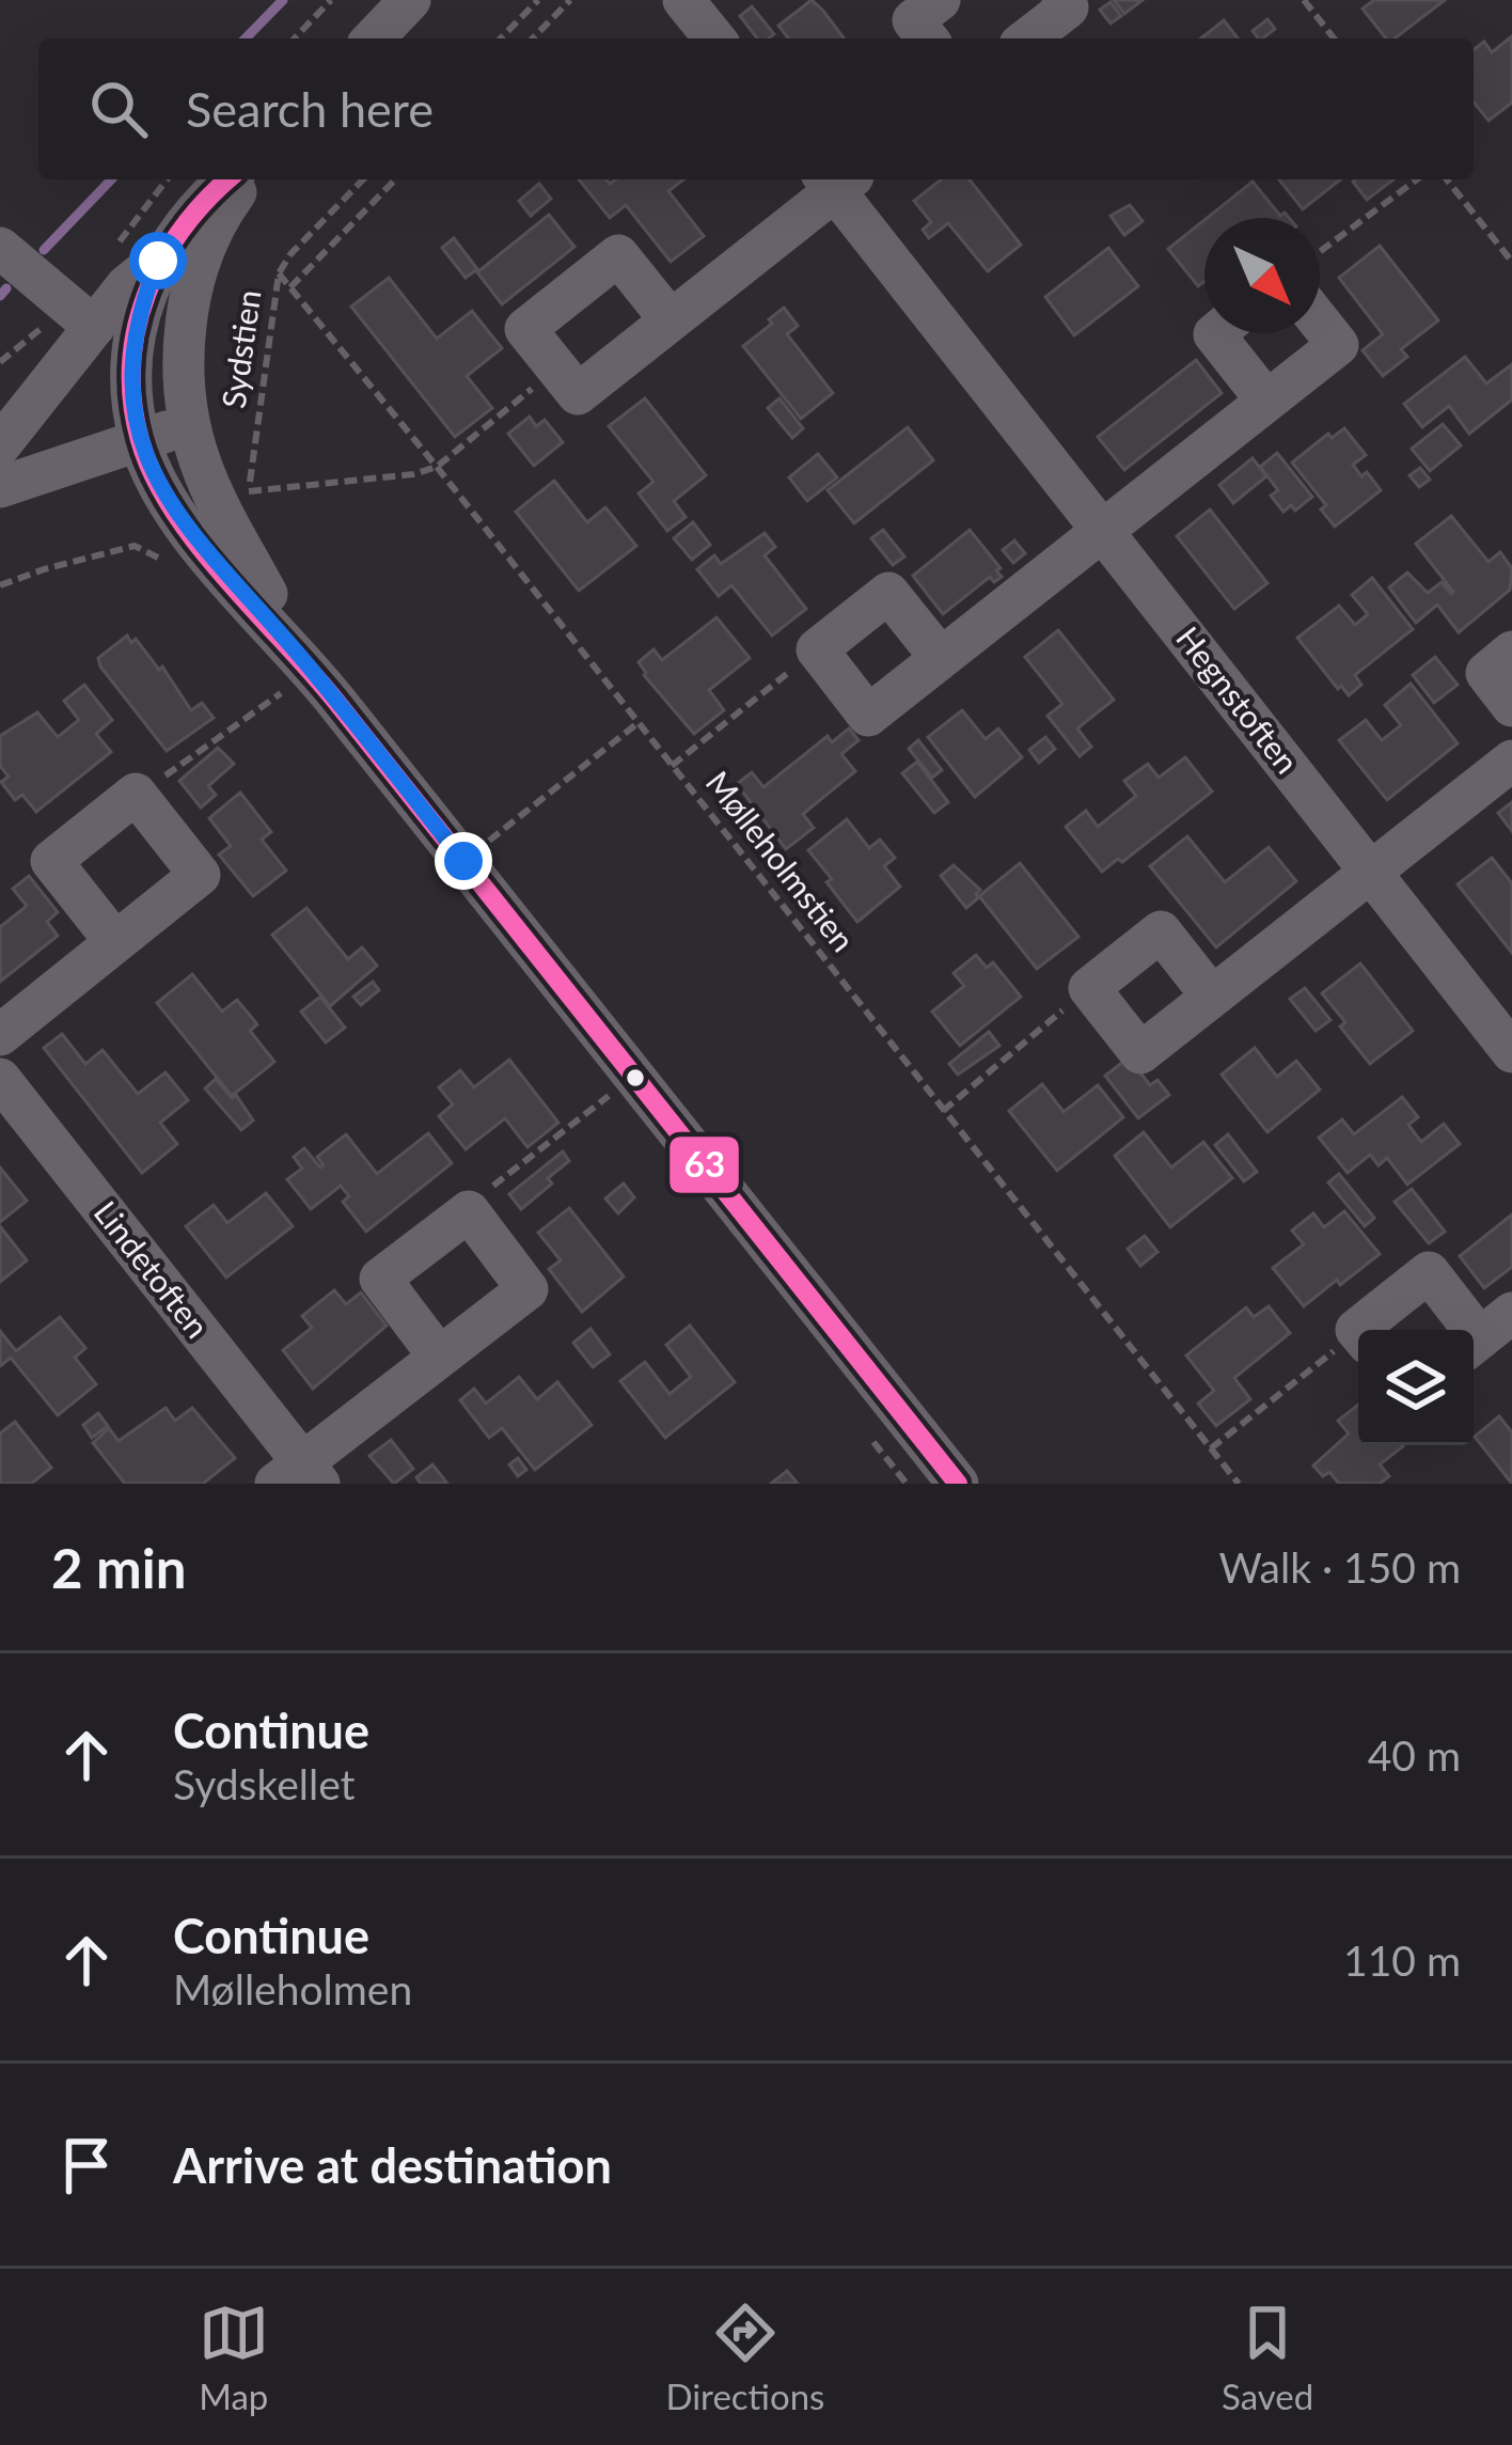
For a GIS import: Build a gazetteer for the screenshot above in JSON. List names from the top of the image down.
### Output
{
  "streets": {
    "street": ["Hegnstoften", "Lindetoften"],
    "path": ["Sydstien", "Mølleholmstien"]
  },
  "crossings": [
    ["Sydstien", "Mølleholmstien"]
  ],
  "lines": ["transit line 63"],
  "north": "bottom right",
  "page": {
    "search": "Search here",
    "heading": ["2 min", "Walk · 150 m"],
    "list": [
      ["Continue", "Sydskellet", "40 m"],
      ["Continue", "Mølleholmen", "110 m"],
      "Arrive at destination"
    ],
    "nav": ["Map", "Directions", "Saved"]
  }
}
